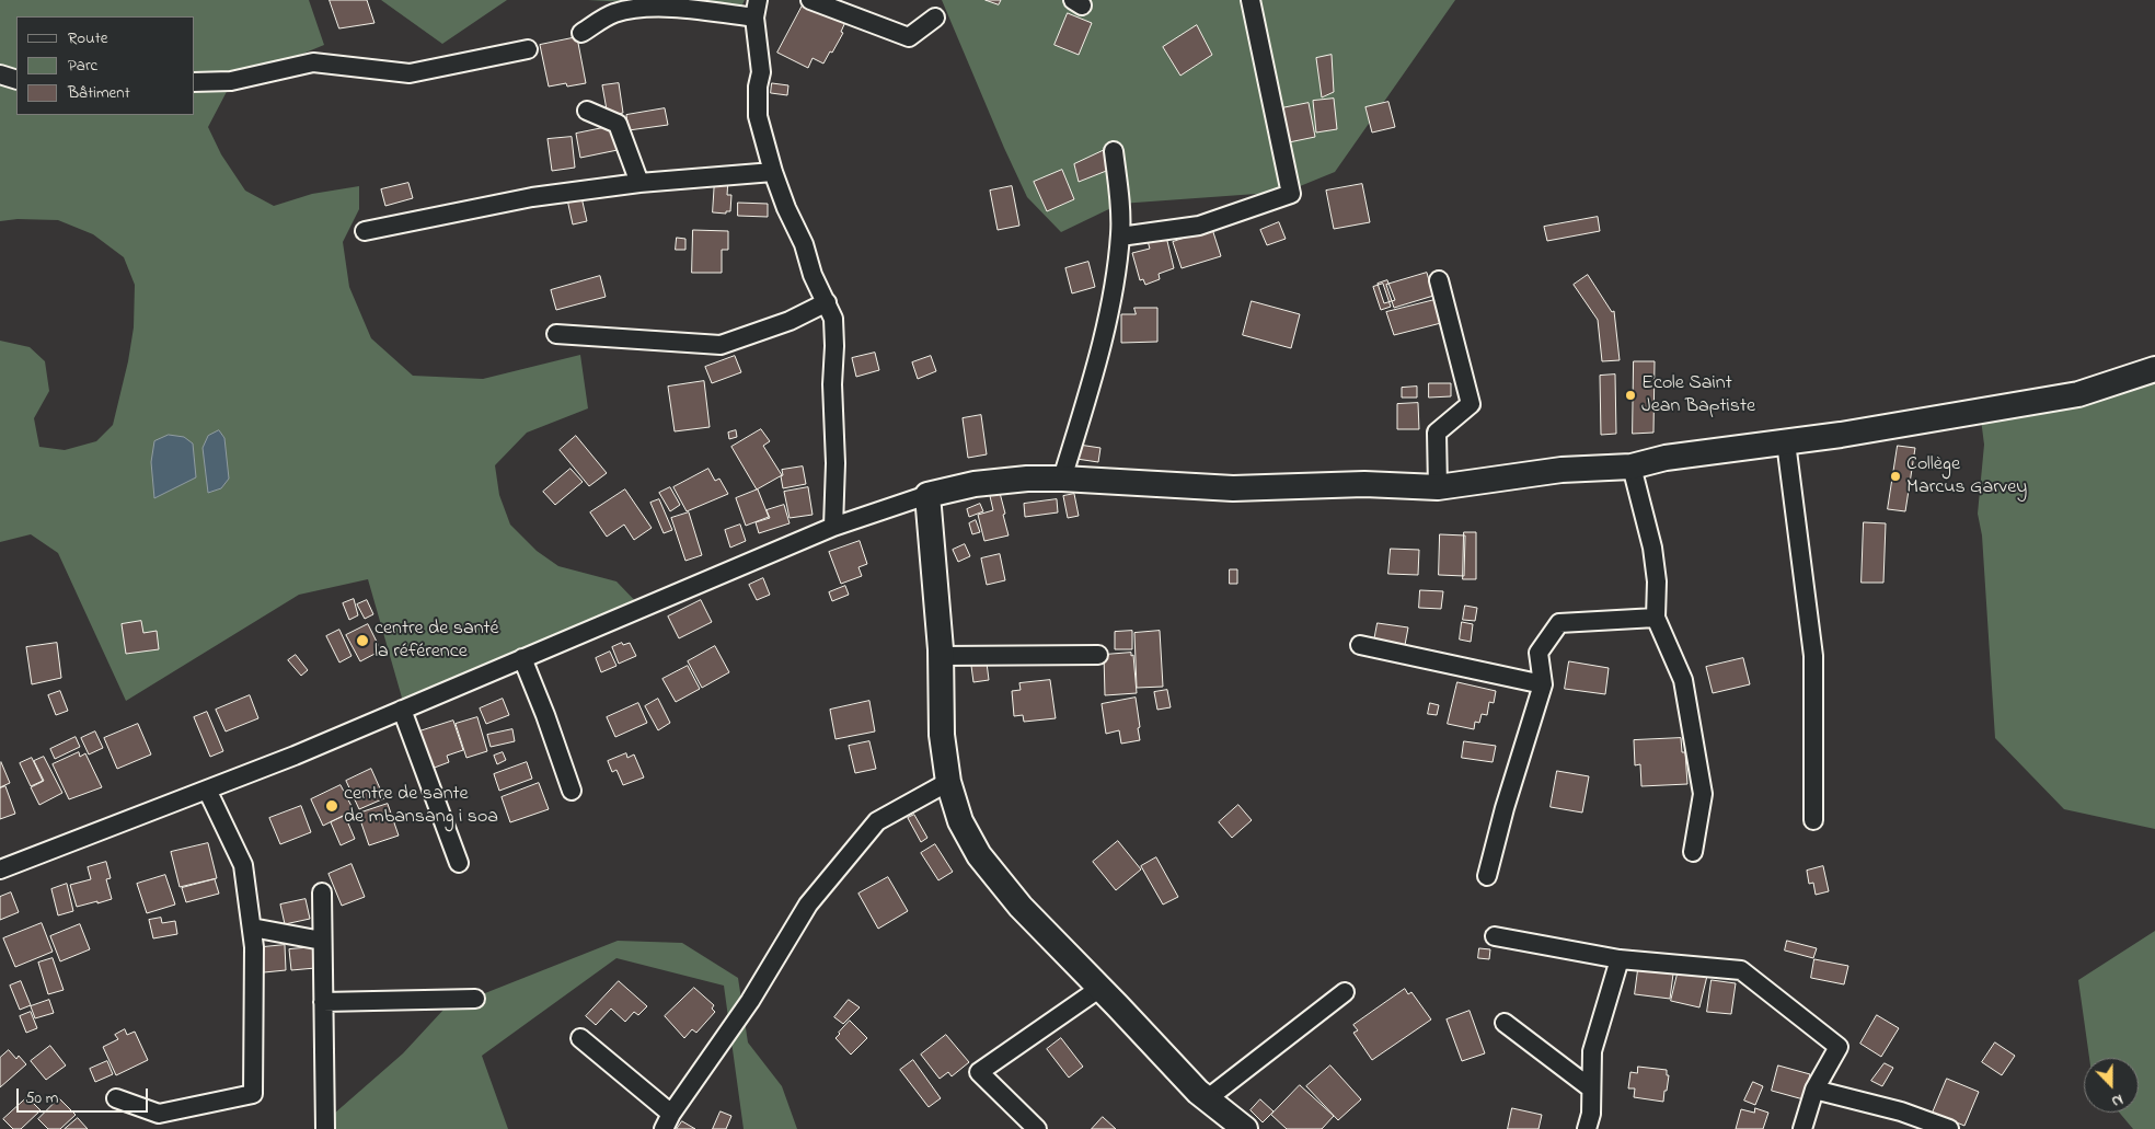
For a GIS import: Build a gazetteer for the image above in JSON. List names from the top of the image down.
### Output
{
  "places": [
    "Ecole Saint Jean Baptiste",
    "Collège Marcus Garvey",
    "centre de santé la référence",
    "centre de sante de mbansang i soa"
  ],
  "legend": ["Route", "Parc", "Bâtiment"],
  "scale_bar": "50 m",
  "north": "bottom"
}
